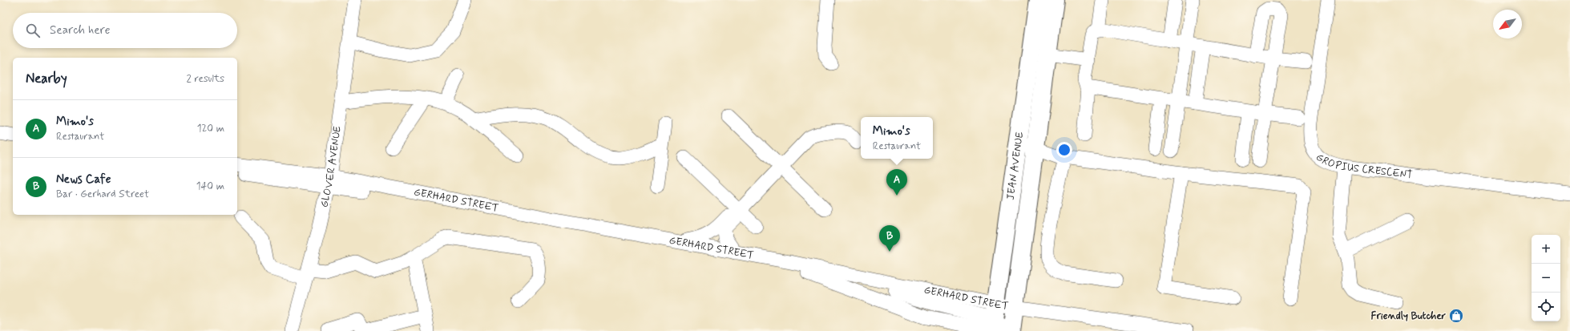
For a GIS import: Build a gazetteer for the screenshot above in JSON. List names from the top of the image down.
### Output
{
  "streets": {
    "main road": ["JEAN AVENUE"],
    "street": ["GROPIUS CRESCENT", "GLOVER AVENUE", "GERHARD STREET"]
  },
  "crossings": [
    ["JEAN AVENUE", "GERHARD STREET"],
    ["GLOVER AVENUE", "GERHARD STREET"]
  ],
  "places": {
    "shop": ["Friendly Butcher"]
  },
  "north": "bottom left",
  "page": {
    "search": "Search here",
    "heading": ["Nearby", "2 results"],
    "list": [
      {
        "mark": "A",
        "name": "Mimo's",
        "note": "Restaurant",
        "value": "120 m"
      },
      {
        "mark": "B",
        "name": "News Cafe",
        "note": "Bar · Gerhard Street",
        "value": "140 m"
      }
    ],
    "popup": ["Mimo's", "Restaurant"],
    "pins": ["A", "B"],
    "map_buttons": ["+", "−"]
  }
}
